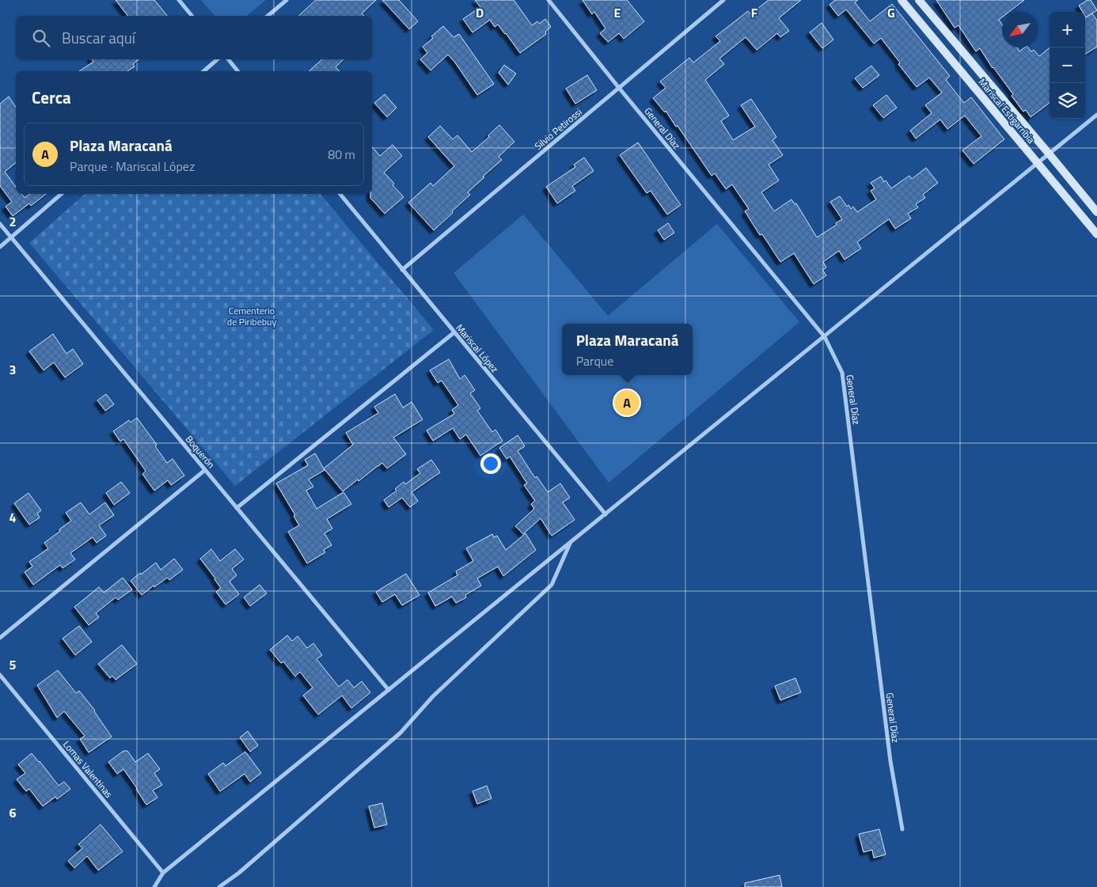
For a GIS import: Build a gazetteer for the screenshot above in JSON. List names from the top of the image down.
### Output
{
  "streets": {
    "street": [
      "Mariscal Estigarribia",
      "General Díaz",
      "Silvio Petirossi",
      "Mariscal López",
      "Boquerón",
      "Lomas Valentinas"
    ]
  },
  "crossings": [
    ["General Díaz", "Silvio Petirossi"],
    ["Silvio Petirossi", "Mariscal López"]
  ],
  "parks": ["Cementerio de Piribebuy"],
  "north": "bottom left",
  "page": {
    "map_buttons": ["+", "−"],
    "search": "Buscar aquí",
    "heading": "Cerca",
    "list": [
      {
        "mark": "A",
        "name": "Plaza Maracaná",
        "note": "Parque · Mariscal López",
        "value": "80 m"
      }
    ],
    "popup": ["Plaza Maracaná", "Parque"],
    "pins": "A"
  },
  "grid": {
    "columns": [
      "D",
      "E",
      "F",
      "G"
    ],
    "rows": [
      "2",
      "3",
      "4",
      "5",
      "6"
    ]
  }
}
